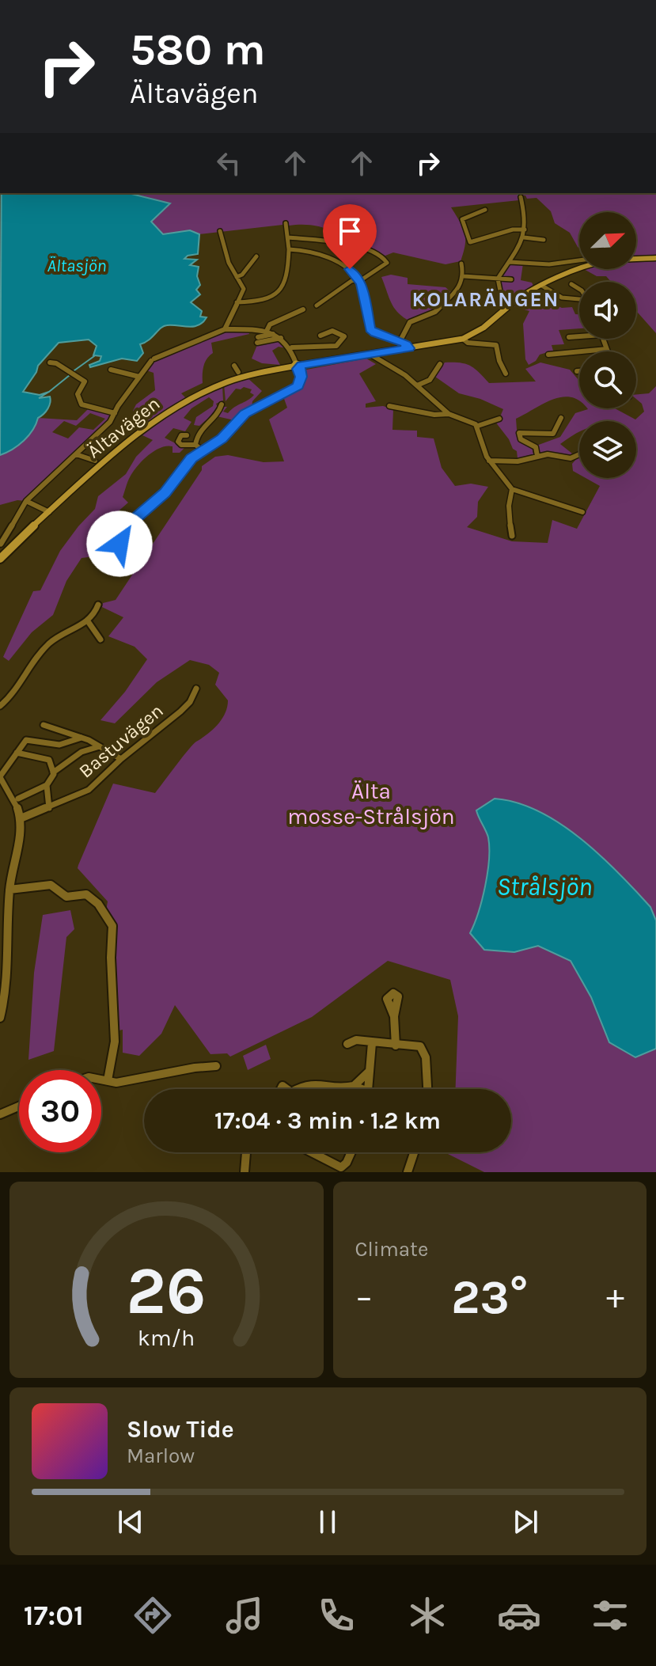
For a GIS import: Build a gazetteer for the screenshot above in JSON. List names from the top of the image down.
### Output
{
  "streets": {
    "main road": ["Ältavägen"],
    "street": ["Bastuvägen"]
  },
  "districts": ["KOLARÄNGEN"],
  "water": ["Ältasjön", "Strålsjön"],
  "parks": ["Älta mosse-Strålsjön"],
  "north": "top right",
  "page": {
    "turn": ["580 m", "Ältavägen"],
    "limit": "30",
    "trip": "17:04 · 3 min · 1.2 km",
    "tile": "Climate",
    "heat": ["−", "23°", "+"],
    "song": ["Slow Tide", "Marlow"],
    "tabs": "17:01",
    "gauge": ["26", "km/h"]
  }
}
